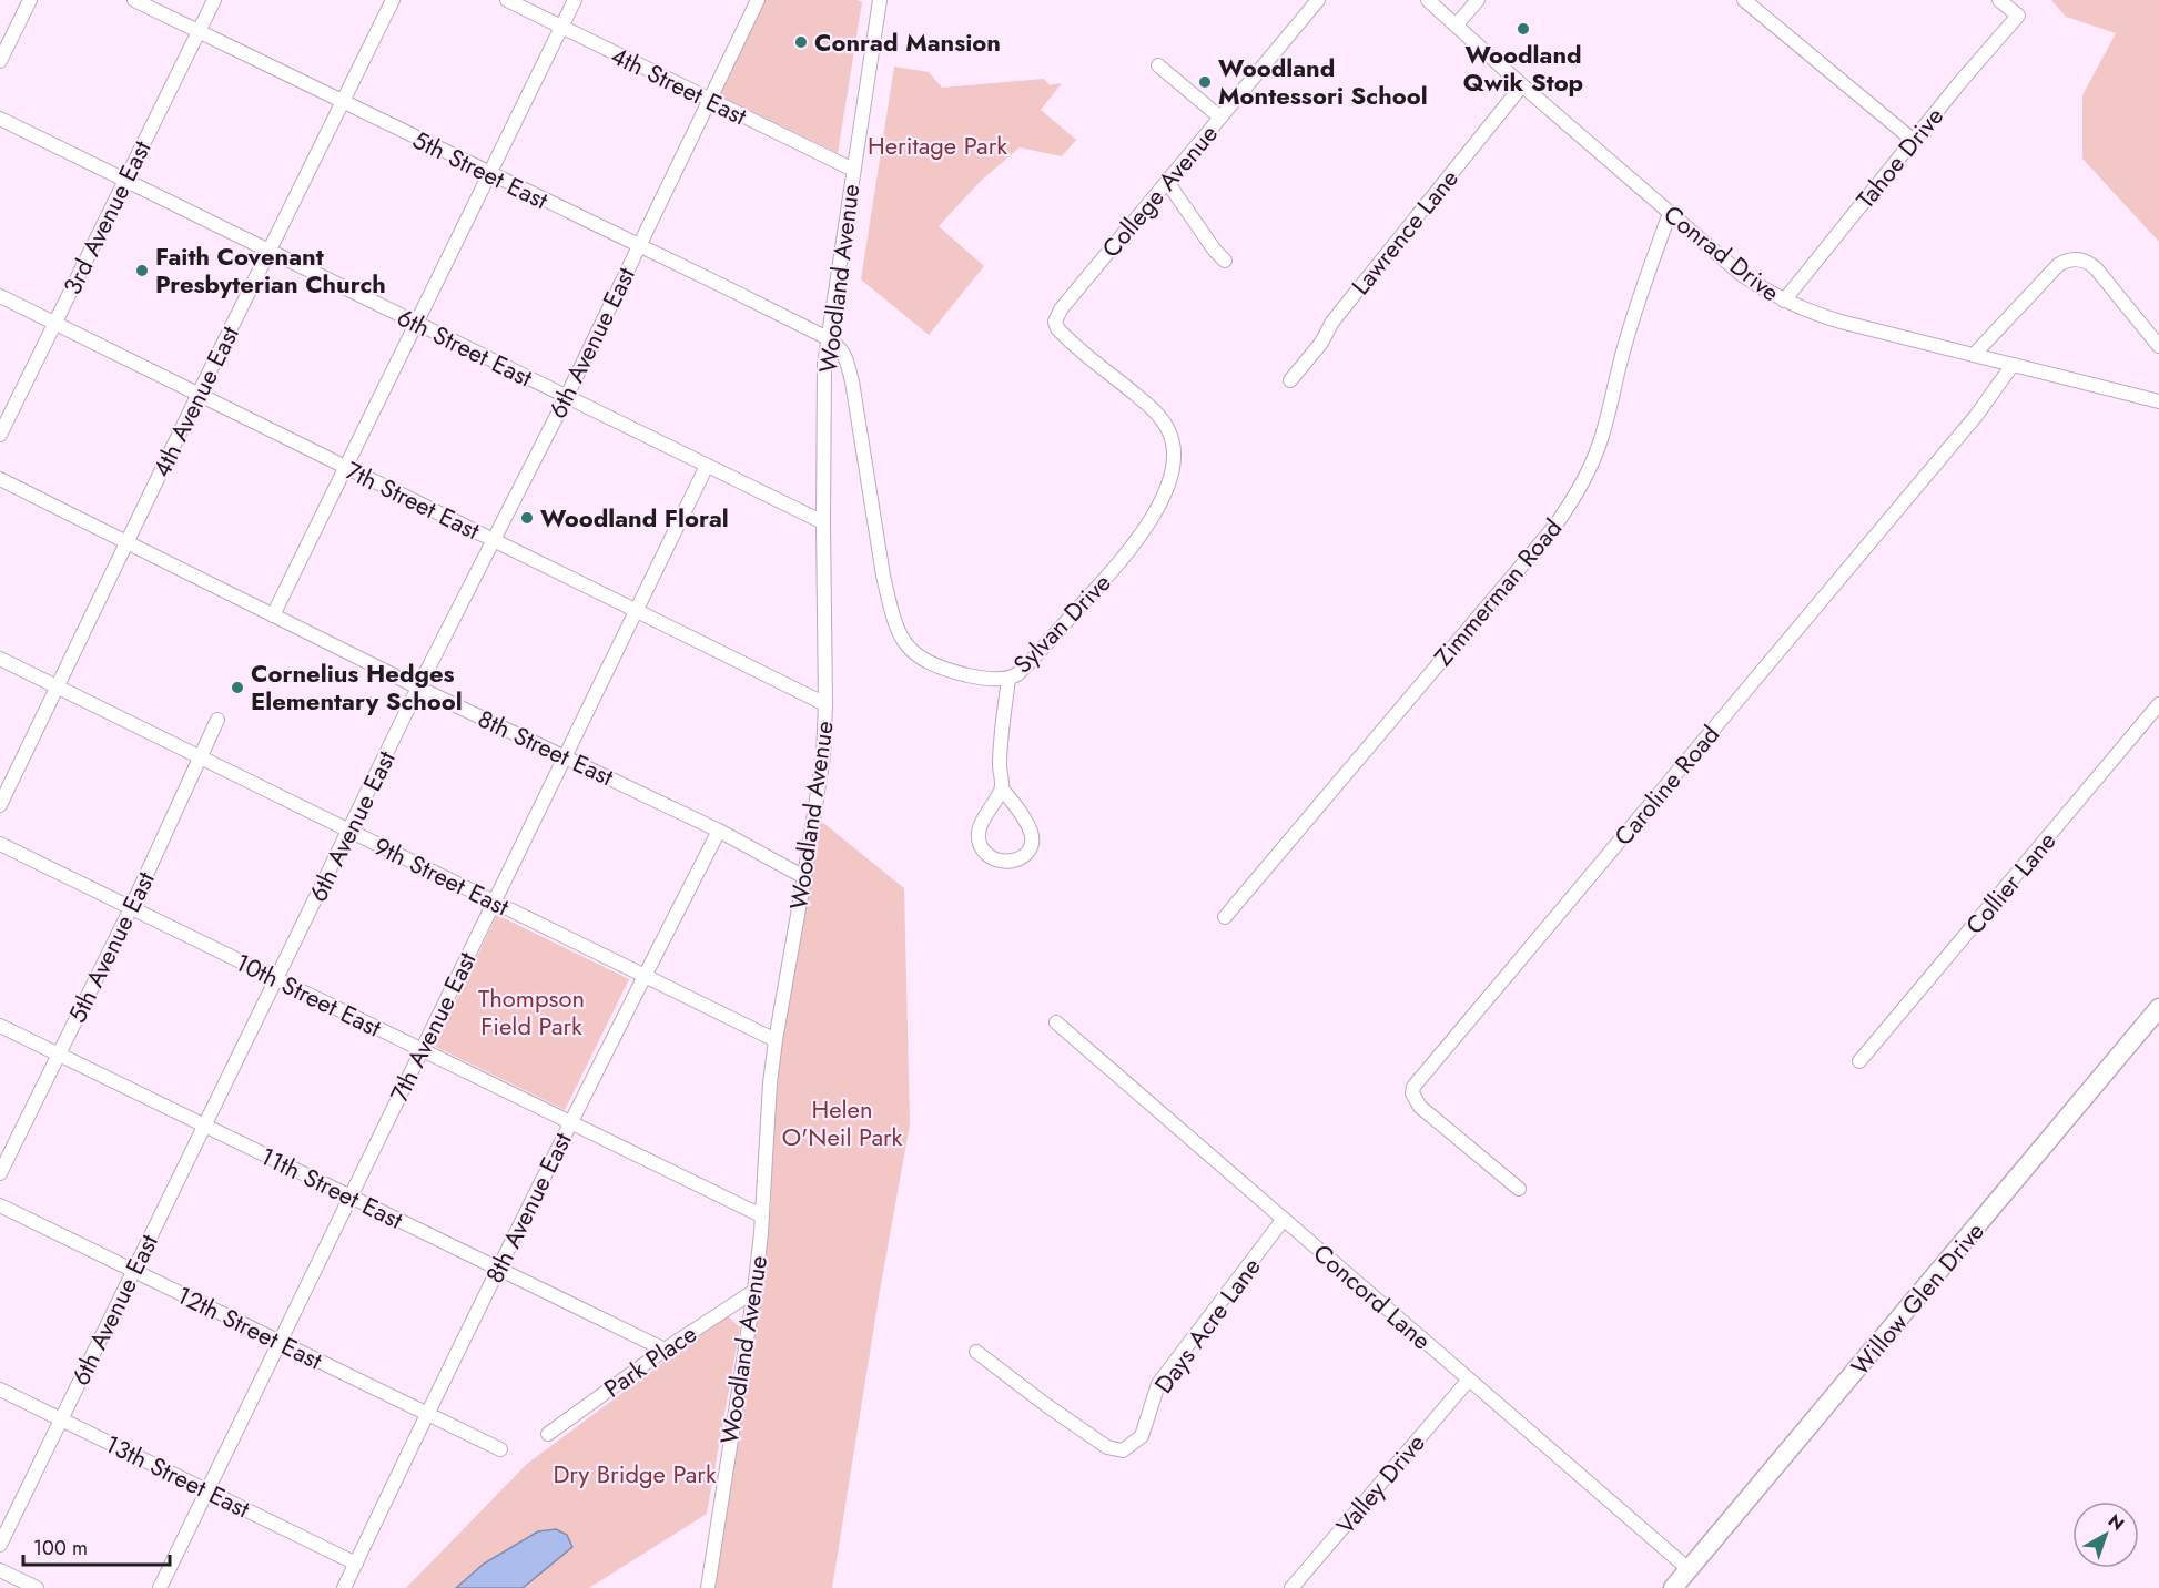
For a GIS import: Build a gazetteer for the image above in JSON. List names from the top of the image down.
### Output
{
  "streets": {
    "main road": ["Willow Glen Drive"],
    "street": [
      "4th Street East",
      "Tahoe Drive",
      "5th Street East",
      "College Avenue",
      "3rd Avenue East",
      "Lawrence Lane",
      "Conrad Drive",
      "Woodland Avenue",
      "6th Avenue East",
      "6th Street East",
      "4th Avenue East",
      "7th Street East",
      "Zimmerman Road",
      "Sylvan Drive",
      "8th Street East",
      "Caroline Road",
      "9th Street East",
      "Collier Lane",
      "5th Avenue East",
      "10th Street East",
      "7th Avenue East",
      "11th Street East",
      "8th Avenue East",
      "Concord Lane",
      "Days Acre Lane",
      "12th Street East",
      "Park Place",
      "13th Street East",
      "Valley Drive"
    ]
  },
  "crossings": [
    ["4th Street East", "Woodland Avenue"],
    ["4th Street East", "6th Avenue East"],
    ["Tahoe Drive", "Conrad Drive"],
    ["5th Street East", "3rd Avenue East"],
    ["5th Street East", "Woodland Avenue"],
    ["5th Street East", "6th Avenue East"],
    ["5th Street East", "4th Avenue East"],
    ["5th Street East", "Sylvan Drive"],
    ["College Avenue", "Sylvan Drive"],
    ["3rd Avenue East", "6th Street East"],
    ["3rd Avenue East", "7th Street East"],
    ["Lawrence Lane", "Conrad Drive"],
    ["Conrad Drive", "Zimmerman Road"],
    ["Conrad Drive", "Caroline Road"],
    ["Woodland Avenue", "6th Street East"],
    ["Woodland Avenue", "7th Street East"],
    ["Woodland Avenue", "Sylvan Drive"],
    ["Woodland Avenue", "8th Street East"],
    ["Woodland Avenue", "9th Street East"],
    ["Woodland Avenue", "10th Street East"],
    ["Woodland Avenue", "Park Place"],
    ["6th Avenue East", "6th Street East"],
    ["6th Avenue East", "7th Street East"],
    ["6th Avenue East", "8th Street East"],
    ["6th Avenue East", "9th Street East"],
    ["6th Avenue East", "10th Street East"],
    ["6th Avenue East", "11th Street East"],
    ["6th Avenue East", "12th Street East"],
    ["6th Avenue East", "13th Street East"],
    ["6th Street East", "4th Avenue East"],
    ["6th Street East", "7th Avenue East"],
    ["4th Avenue East", "7th Street East"],
    ["4th Avenue East", "8th Street East"],
    ["4th Avenue East", "9th Street East"],
    ["7th Street East", "7th Avenue East"],
    ["8th Street East", "7th Avenue East"],
    ["8th Street East", "8th Avenue East"],
    ["9th Street East", "5th Avenue East"],
    ["9th Street East", "7th Avenue East"],
    ["9th Street East", "8th Avenue East"],
    ["5th Avenue East", "10th Street East"],
    ["5th Avenue East", "11th Street East"],
    ["10th Street East", "7th Avenue East"],
    ["10th Street East", "8th Avenue East"],
    ["7th Avenue East", "11th Street East"],
    ["7th Avenue East", "12th Street East"],
    ["7th Avenue East", "13th Street East"],
    ["11th Street East", "8th Avenue East"],
    ["11th Street East", "Park Place"],
    ["8th Avenue East", "12th Street East"],
    ["8th Avenue East", "13th Street East"],
    ["Concord Lane", "Willow Glen Drive"],
    ["Concord Lane", "Days Acre Lane"],
    ["Concord Lane", "Valley Drive"]
  ],
  "parks": [
    "Heritage Park",
    "Thompson Field Park",
    "Helen O'Neil Park",
    "Dry Bridge Park"
  ],
  "places": [
    "Woodland Qwik Stop",
    "Conrad Mansion",
    "Woodland Montessori School",
    "Faith Covenant Presbyterian Church",
    "Woodland Floral",
    "Cornelius Hedges Elementary School"
  ],
  "scale_bar": "100 m",
  "north": "top right"
}
